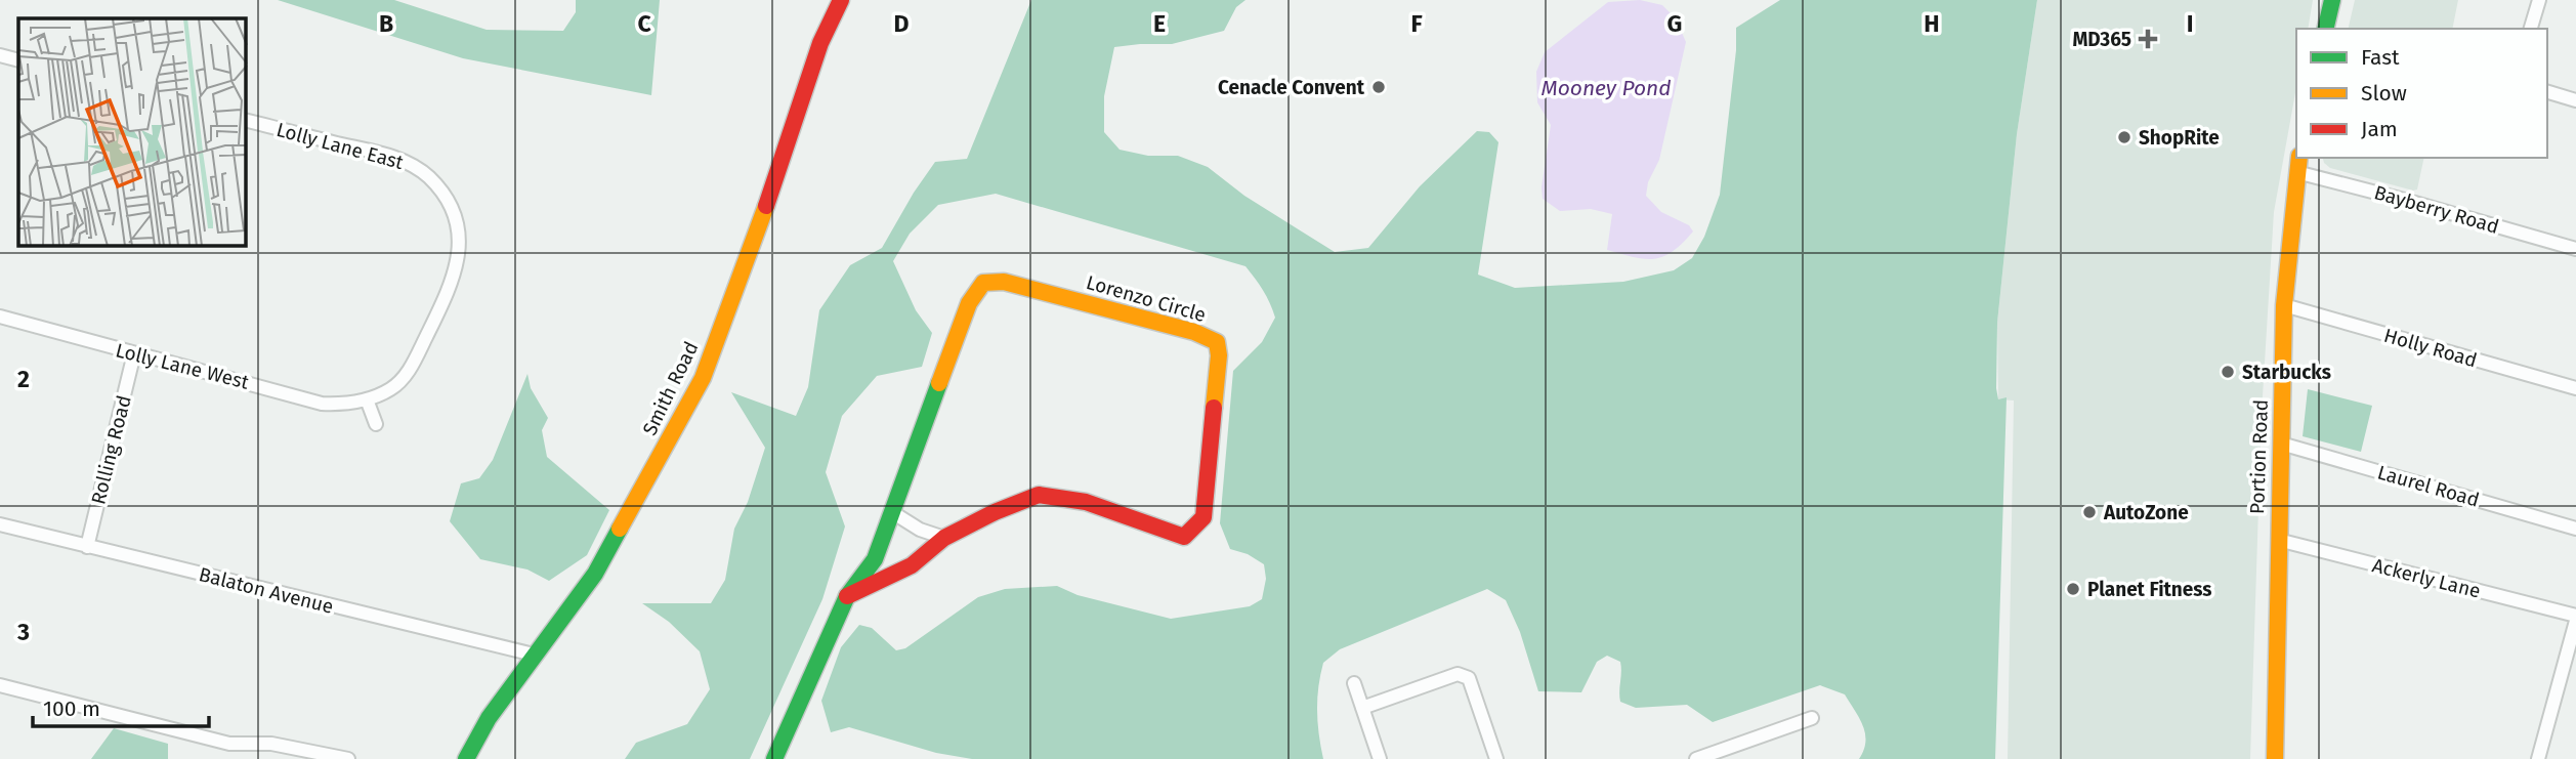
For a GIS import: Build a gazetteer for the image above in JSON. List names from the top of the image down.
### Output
{
  "streets": {
    "street": [
      "Lolly Lane East",
      "Bayberry Road",
      "Lorenzo Circle",
      "Holly Road",
      "Lolly Lane West",
      "Smith Road",
      "Rolling Road",
      "Portion Road",
      "Laurel Road",
      "Ackerly Lane",
      "Balaton Avenue"
    ]
  },
  "crossings": [
    ["Lolly Lane East", "Lolly Lane West"],
    ["Bayberry Road", "Portion Road"],
    ["Holly Road", "Portion Road"],
    ["Lolly Lane West", "Rolling Road"],
    ["Smith Road", "Balaton Avenue"],
    ["Rolling Road", "Balaton Avenue"],
    ["Portion Road", "Laurel Road"],
    ["Portion Road", "Ackerly Lane"]
  ],
  "water": ["Mooney Pond"],
  "places": {
    "health": ["MD365"],
    "other": [
      "Cenacle Convent",
      "ShopRite",
      "Starbucks",
      "AutoZone",
      "Planet Fitness"
    ]
  },
  "legend": ["Fast", "Slow", "Jam"],
  "scale_bar": "100 m",
  "grid": {
    "columns": [
      "B",
      "C",
      "D",
      "E",
      "F",
      "G",
      "H",
      "I"
    ],
    "rows": ["2", "3"]
  }
}
